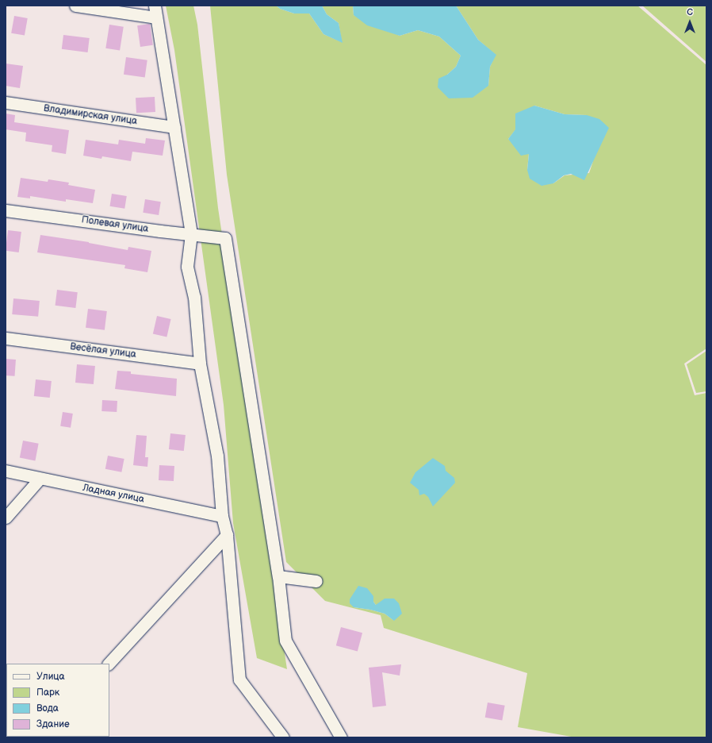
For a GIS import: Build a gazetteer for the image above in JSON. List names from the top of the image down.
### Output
{
  "streets": {
    "street": [
      "Владимирская улица",
      "Полевая улица",
      "Весёлая улица",
      "Ладная улица"
    ]
  },
  "legend": [
    "Улица",
    "Парк",
    "Вода",
    "Здание"
  ],
  "north": "top"
}
